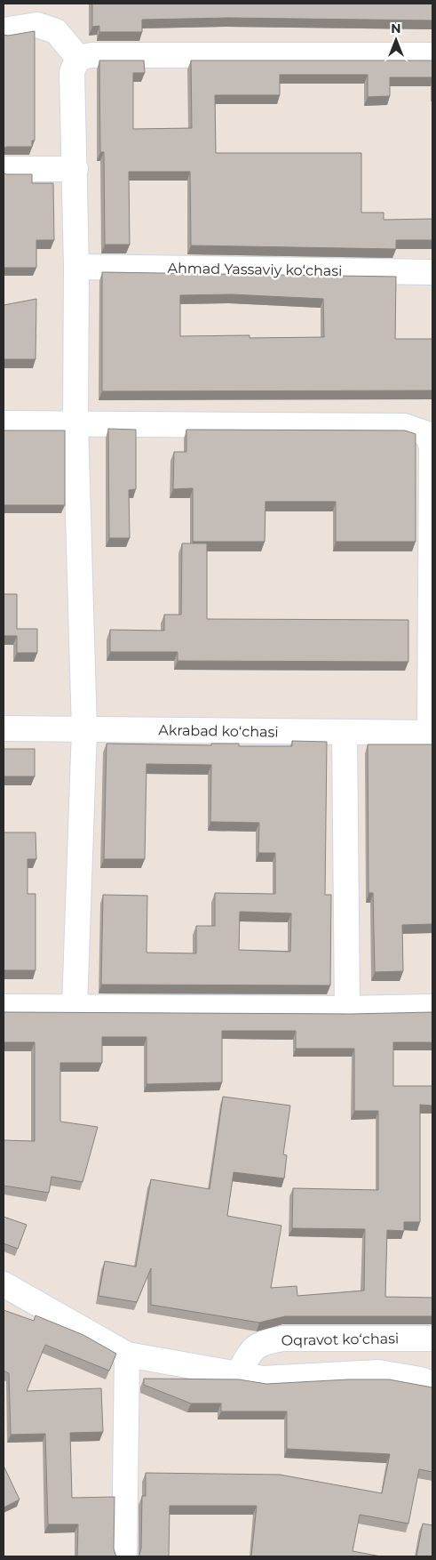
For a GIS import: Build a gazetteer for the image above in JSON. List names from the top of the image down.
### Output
{
  "streets": {
    "street": ["Ahmad Yassaviy koʻchasi", "Akrabad koʻchasi", "Oqravot koʻchasi"]
  },
  "north": "top"
}
